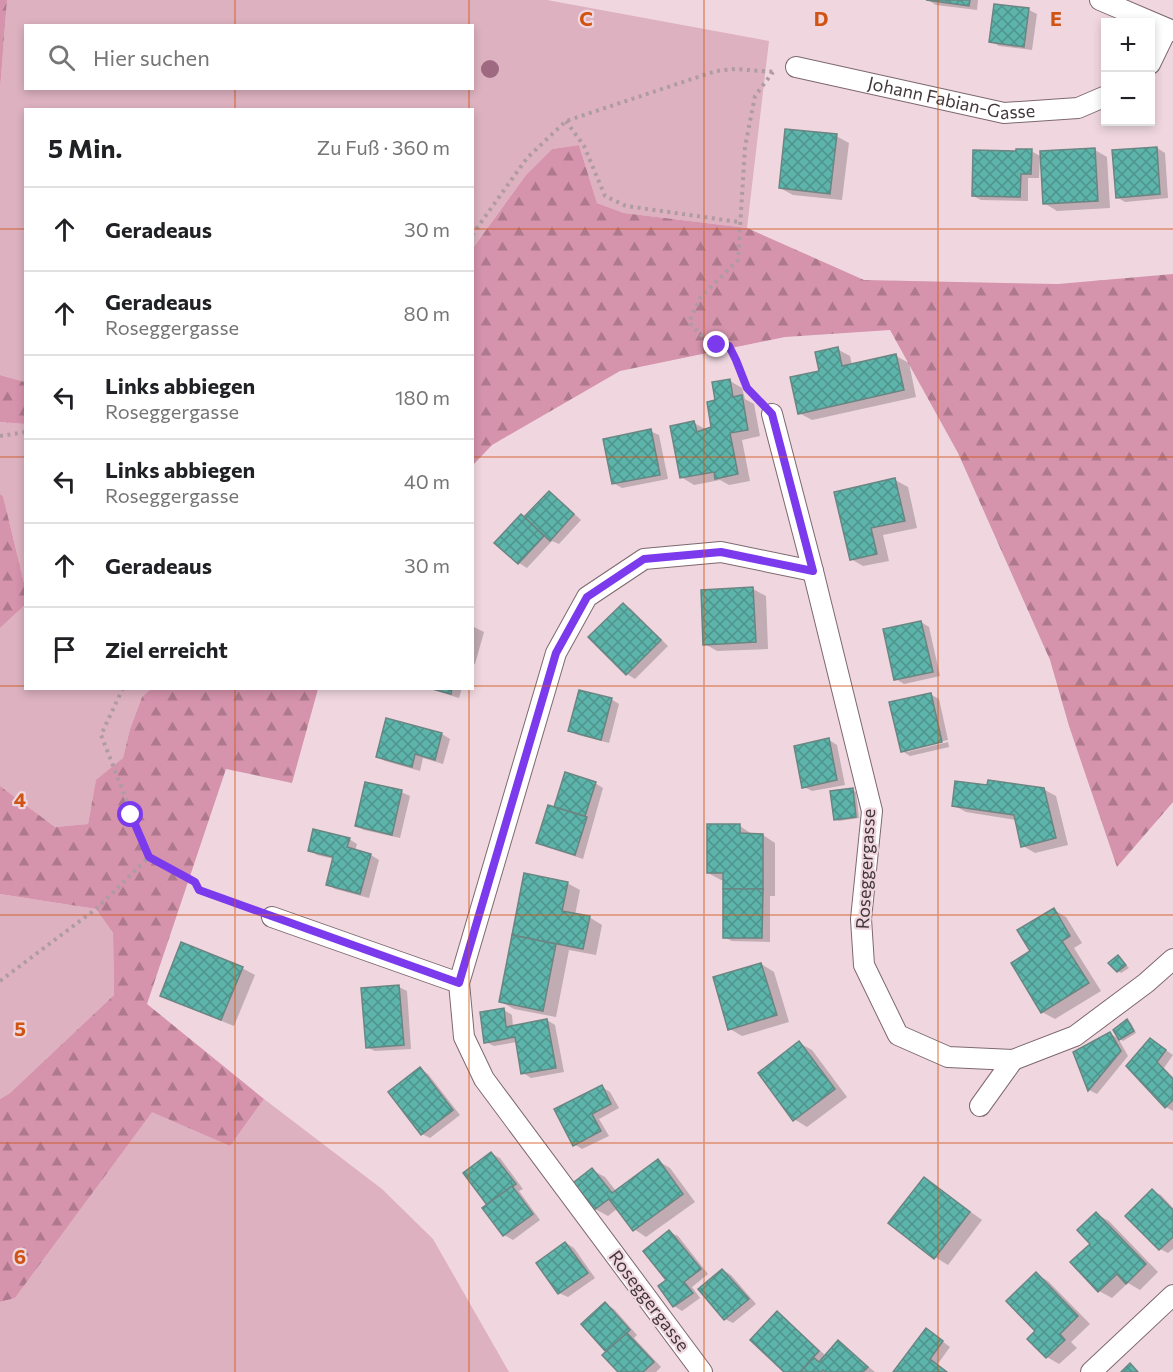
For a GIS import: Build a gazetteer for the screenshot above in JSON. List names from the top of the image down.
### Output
{
  "streets": {
    "street": ["Johann Fabian-Gasse", "Roseggergasse"]
  },
  "page": {
    "map_buttons": ["+", "−"],
    "search": "Hier suchen",
    "heading": ["5 Min.", "Zu Fuß · 360 m"],
    "list": [
      ["Geradeaus", "30 m"],
      ["Geradeaus", "Roseggergasse", "80 m"],
      ["Links abbiegen", "Roseggergasse", "180 m"],
      ["Links abbiegen", "Roseggergasse", "40 m"],
      ["Geradeaus", "30 m"],
      "Ziel erreicht"
    ]
  },
  "grid": {
    "columns": ["C", "D", "E"],
    "rows": ["4", "5", "6"]
  }
}
